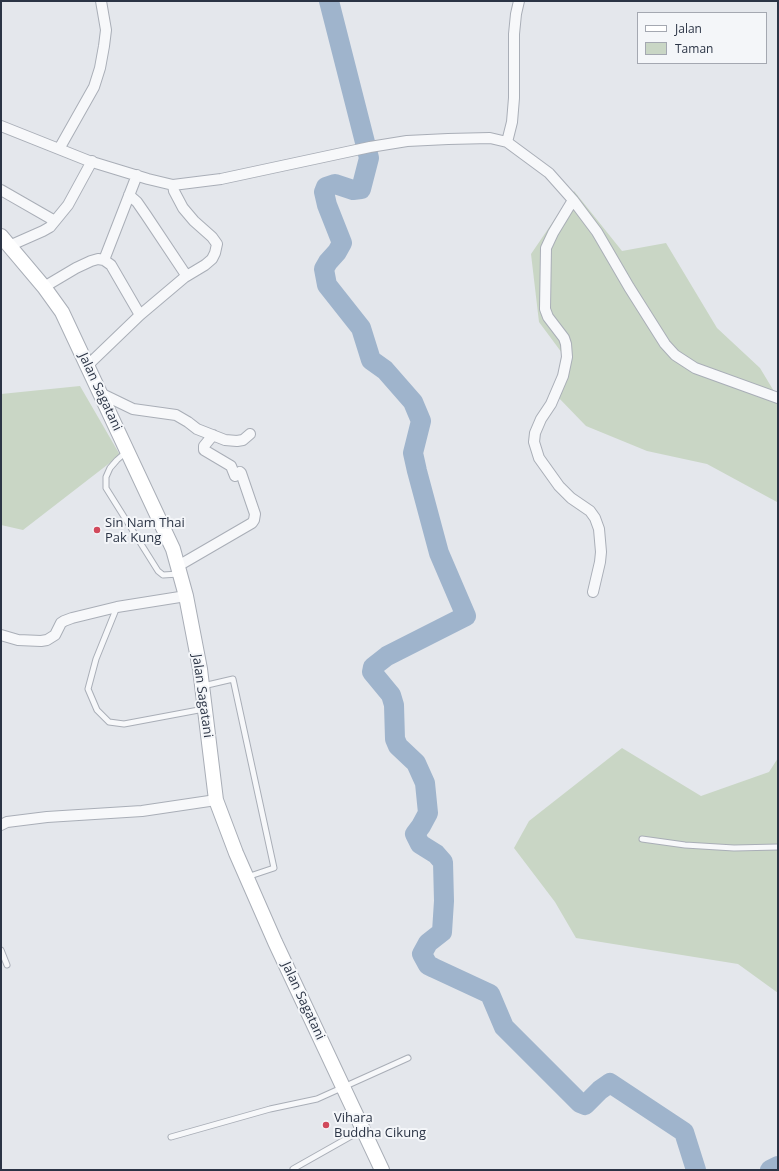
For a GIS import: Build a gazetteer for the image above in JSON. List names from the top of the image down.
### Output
{
  "streets": {
    "street": ["Jalan Sagatani"]
  },
  "places": ["Sin Nam Thai Pak Kung", "Vihara Buddha Cikung"],
  "legend": ["Jalan", "Taman"]
}
